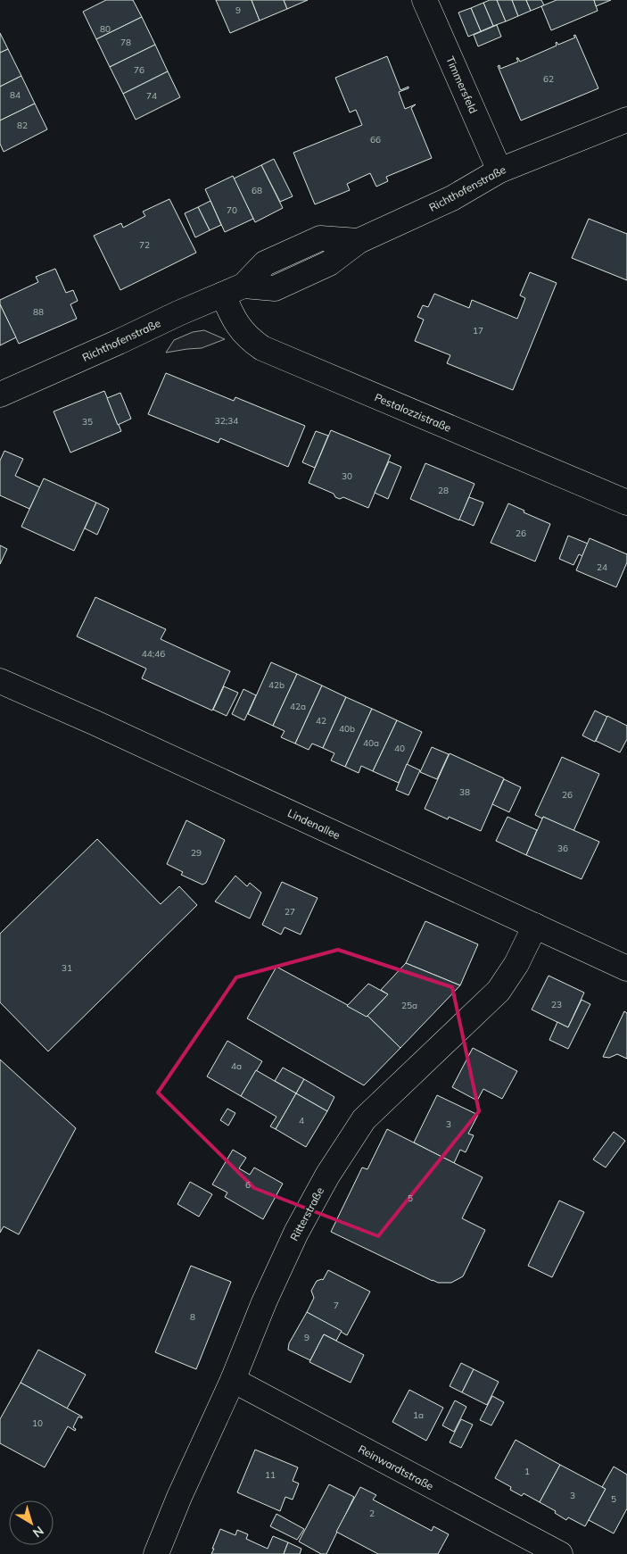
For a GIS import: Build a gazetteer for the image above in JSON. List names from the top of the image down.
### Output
{
  "streets": {
    "street": [
      "Timmersfeld",
      "Richthofenstraße",
      "Pestalozzistraße",
      "Lindenallee",
      "Ritterstraße",
      "Reinwardtstraße"
    ]
  },
  "crossings": [
    ["Timmersfeld", "Richthofenstraße"],
    ["Richthofenstraße", "Pestalozzistraße"],
    ["Lindenallee", "Ritterstraße"],
    ["Ritterstraße", "Reinwardtstraße"]
  ],
  "house_numbers": [
    "9",
    "80",
    "78",
    "76",
    "62",
    "84",
    "74",
    "82",
    "66",
    "68",
    "70",
    "72",
    "88",
    "17",
    "32;34",
    "35",
    "30",
    "28",
    "26",
    "24",
    "44;46",
    "42b",
    "42a",
    "42",
    "40b",
    "40a",
    "40",
    "38",
    "26",
    "36",
    "29",
    "27",
    "31",
    "23",
    "25a",
    "4a",
    "4",
    "3",
    "6",
    "5",
    "7",
    "8",
    "9",
    "1a",
    "10",
    "1",
    "11",
    "3",
    "5",
    "2"
  ],
  "north": "bottom right"
}
